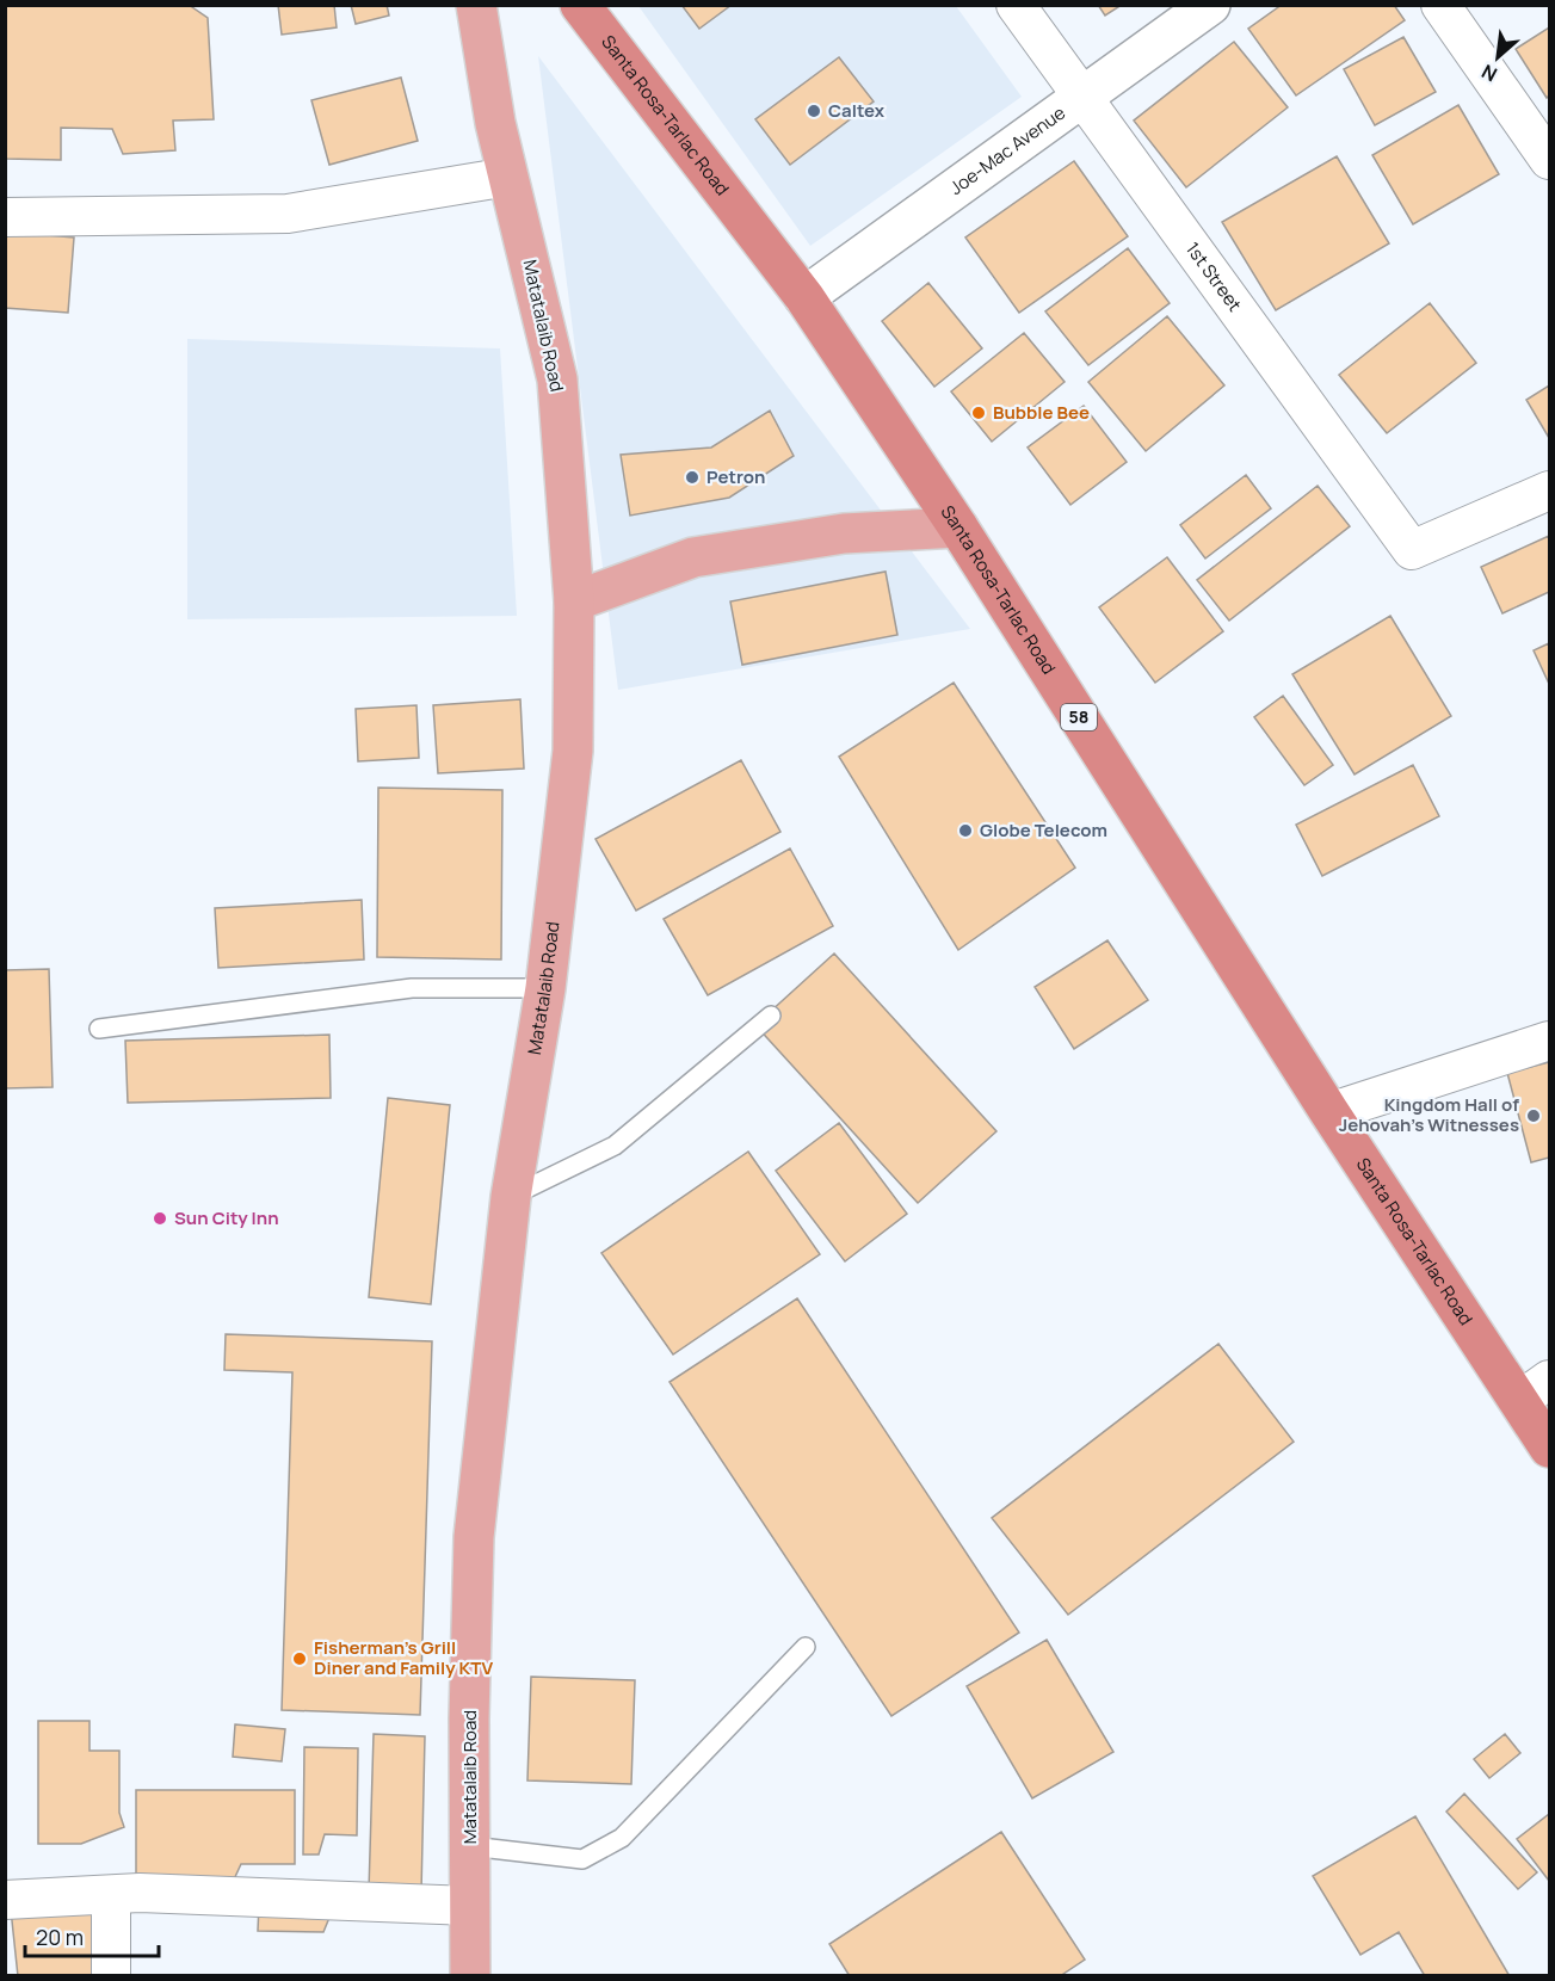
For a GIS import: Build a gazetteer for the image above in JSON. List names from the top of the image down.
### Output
{
  "streets": {
    "highway": ["Santa Rosa-Tarlac Road", "58"],
    "main road": ["Matatalaib Road"],
    "street": ["Joe-Mac Avenue", "1st Street"]
  },
  "crossings": [
    ["Santa Rosa-Tarlac Road", "Joe-Mac Avenue"],
    ["Joe-Mac Avenue", "1st Street"]
  ],
  "places": [
    "Caltex",
    "Bubble Bee",
    "Petron",
    "Globe Telecom",
    "Kingdom Hall of Jehovah's Witnesses",
    "Sun City Inn",
    "Fisherman's Grill Diner and Family KTV"
  ],
  "scale_bar": "20 m",
  "north": "bottom left"
}
